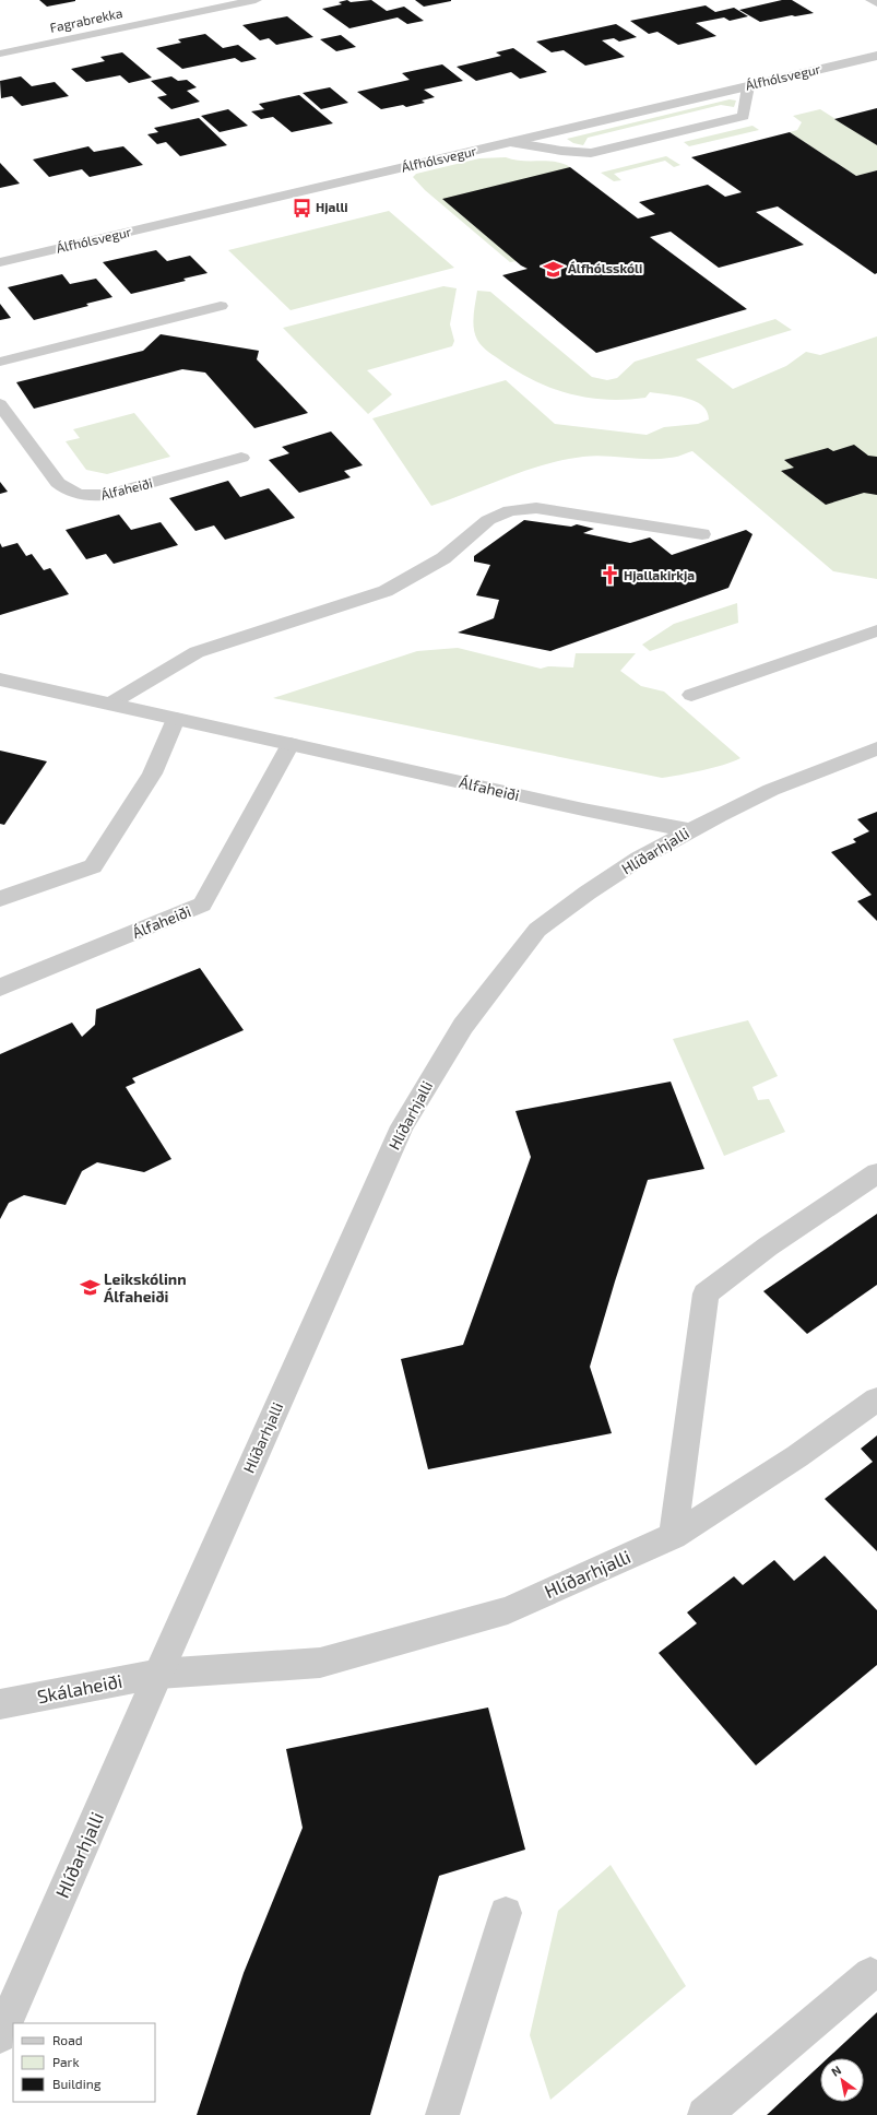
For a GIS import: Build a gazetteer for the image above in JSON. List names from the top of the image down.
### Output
{
  "streets": {
    "street": [
      "Fagrabrekka",
      "Álfhólsvegur",
      "Álfaheiði",
      "Hlíðarhjalli",
      "Skálaheiði"
    ]
  },
  "crossings": [
    ["Álfaheiði", "Hlíðarhjalli"],
    ["Hlíðarhjalli", "Skálaheiði"]
  ],
  "places": {
    "bus stop": ["Hjalli"],
    "school or university": ["Álfhólsskóli", "Leikskólinn Álfaheiði"],
    "church": ["Hjallakirkja"]
  },
  "legend": ["Road", "Park", "Building"],
  "north": "top left"
}
